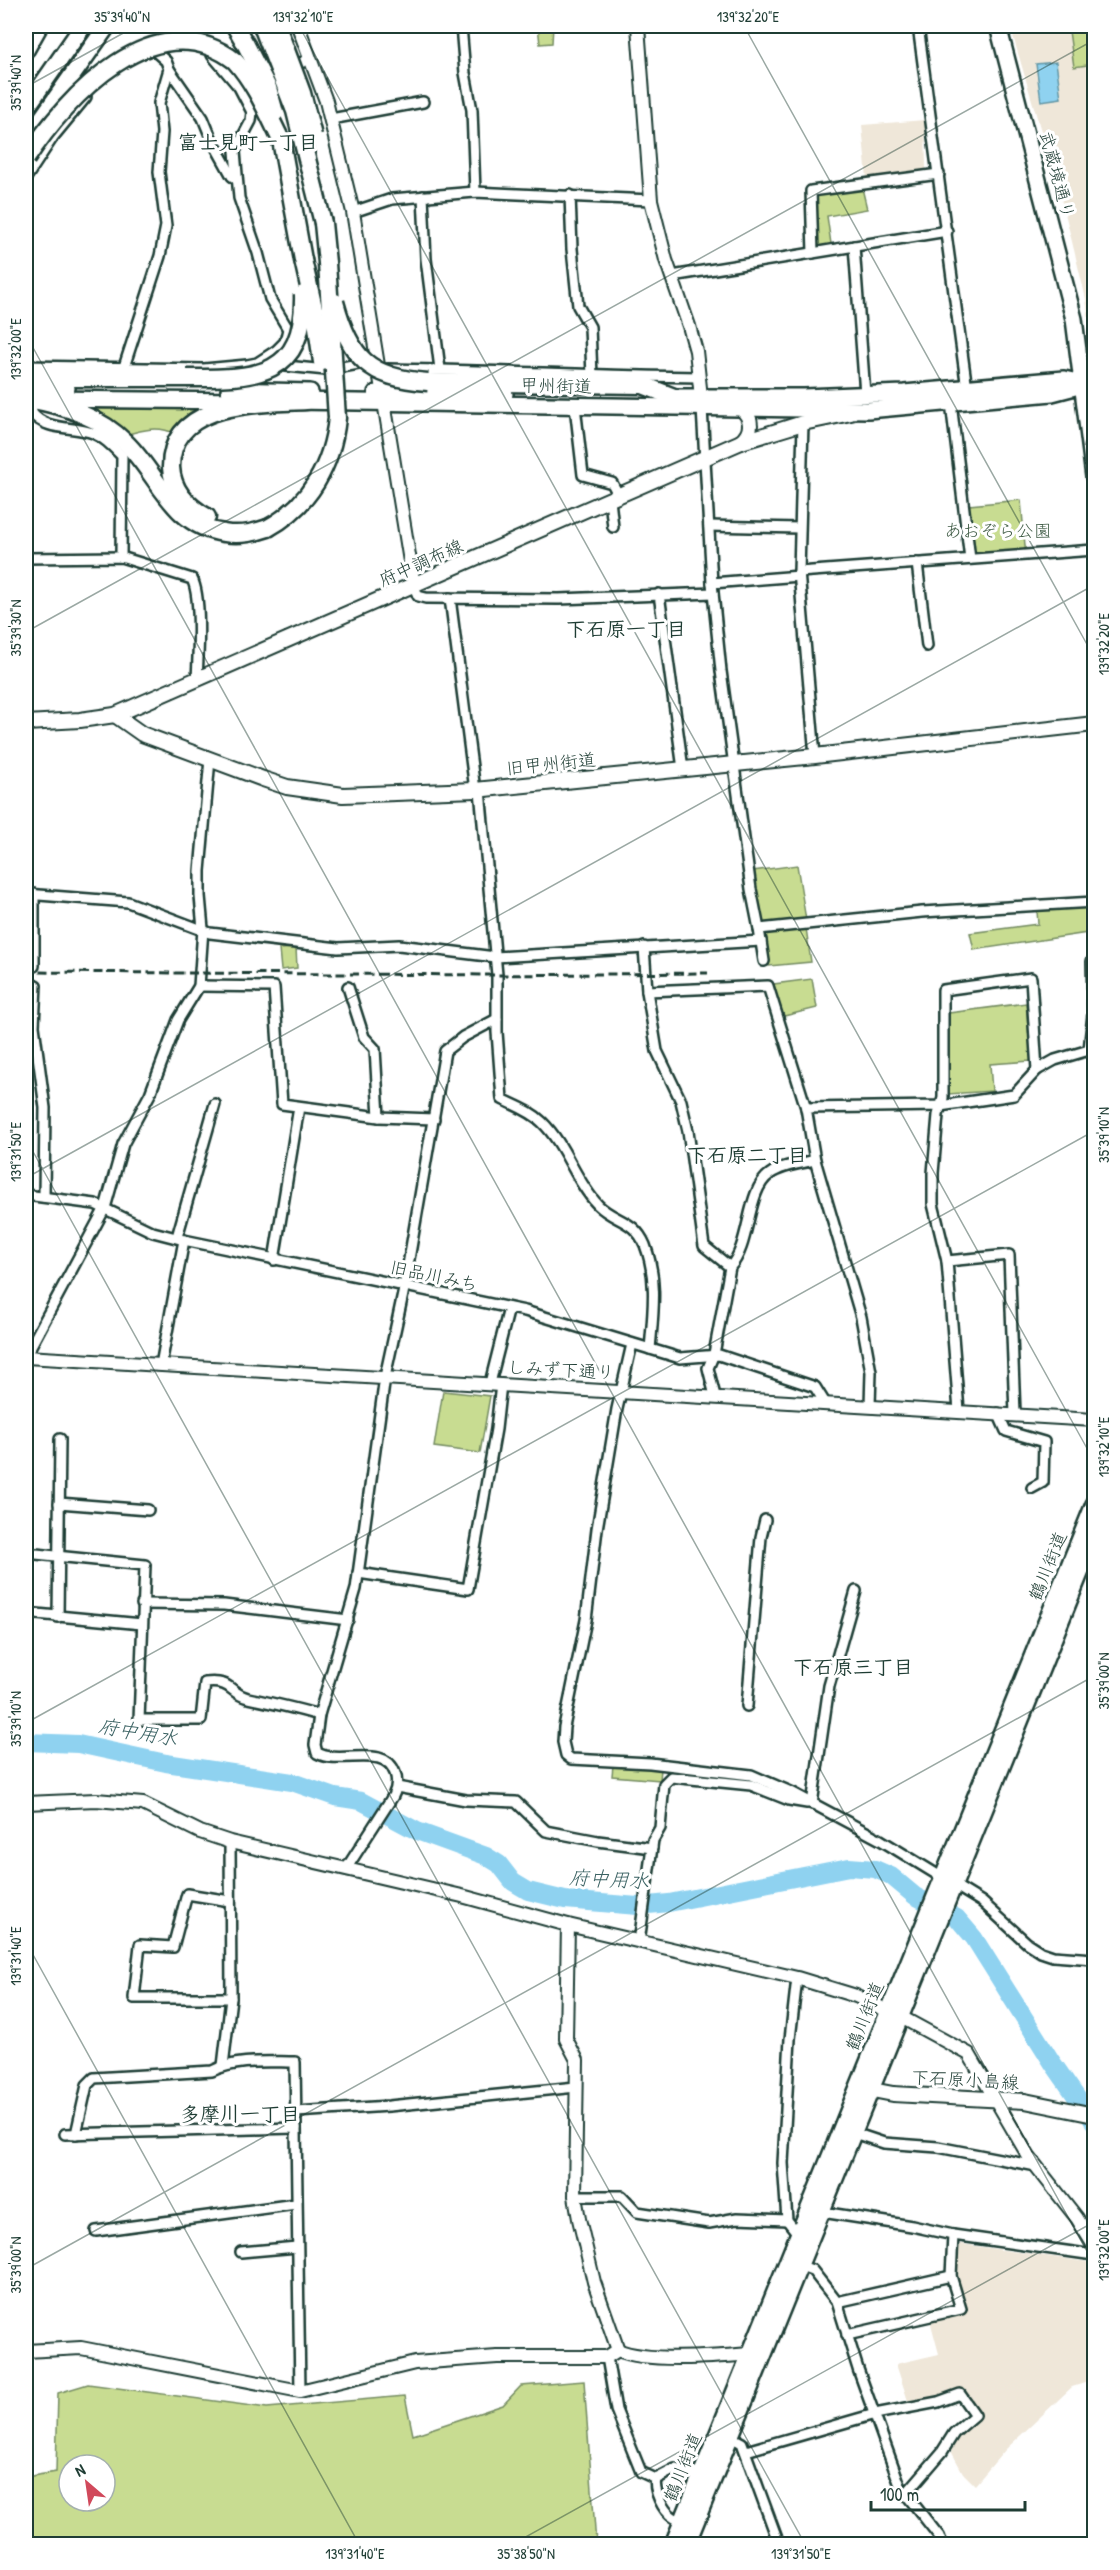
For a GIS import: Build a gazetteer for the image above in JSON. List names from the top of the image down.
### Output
{
  "streets": {
    "main road": [
      "武蔵境通り",
      "甲州街道",
      "府中調布線",
      "旧甲州街道",
      "鶴川街道",
      "下石原小島線"
    ],
    "street": ["旧品川みち", "しみず下通り"]
  },
  "crossings": [
    ["武蔵境通り", "甲州街道"],
    ["甲州街道", "府中調布線"],
    ["府中調布線", "旧甲州街道"],
    ["旧品川みち", "しみず下通り"],
    ["鶴川街道", "下石原小島線"]
  ],
  "districts": [
    "富士見町一丁目",
    "下石原一丁目",
    "下石原二丁目",
    "下石原三丁目",
    "多摩川一丁目"
  ],
  "water": ["府中用水"],
  "parks": ["あおぞら公園"],
  "scale_bar": "100 m",
  "north": "top left",
  "coordinates": [
    "35°39'40\"N",
    "139°32'10\"E",
    "139°32'20\"E",
    "139°32'00\"E",
    "35°39'30\"N",
    "35°39'10\"N",
    "139°31'50\"E",
    "35°39'00\"N",
    "139°31'40\"E",
    "35°38'50\"N"
  ]
}
